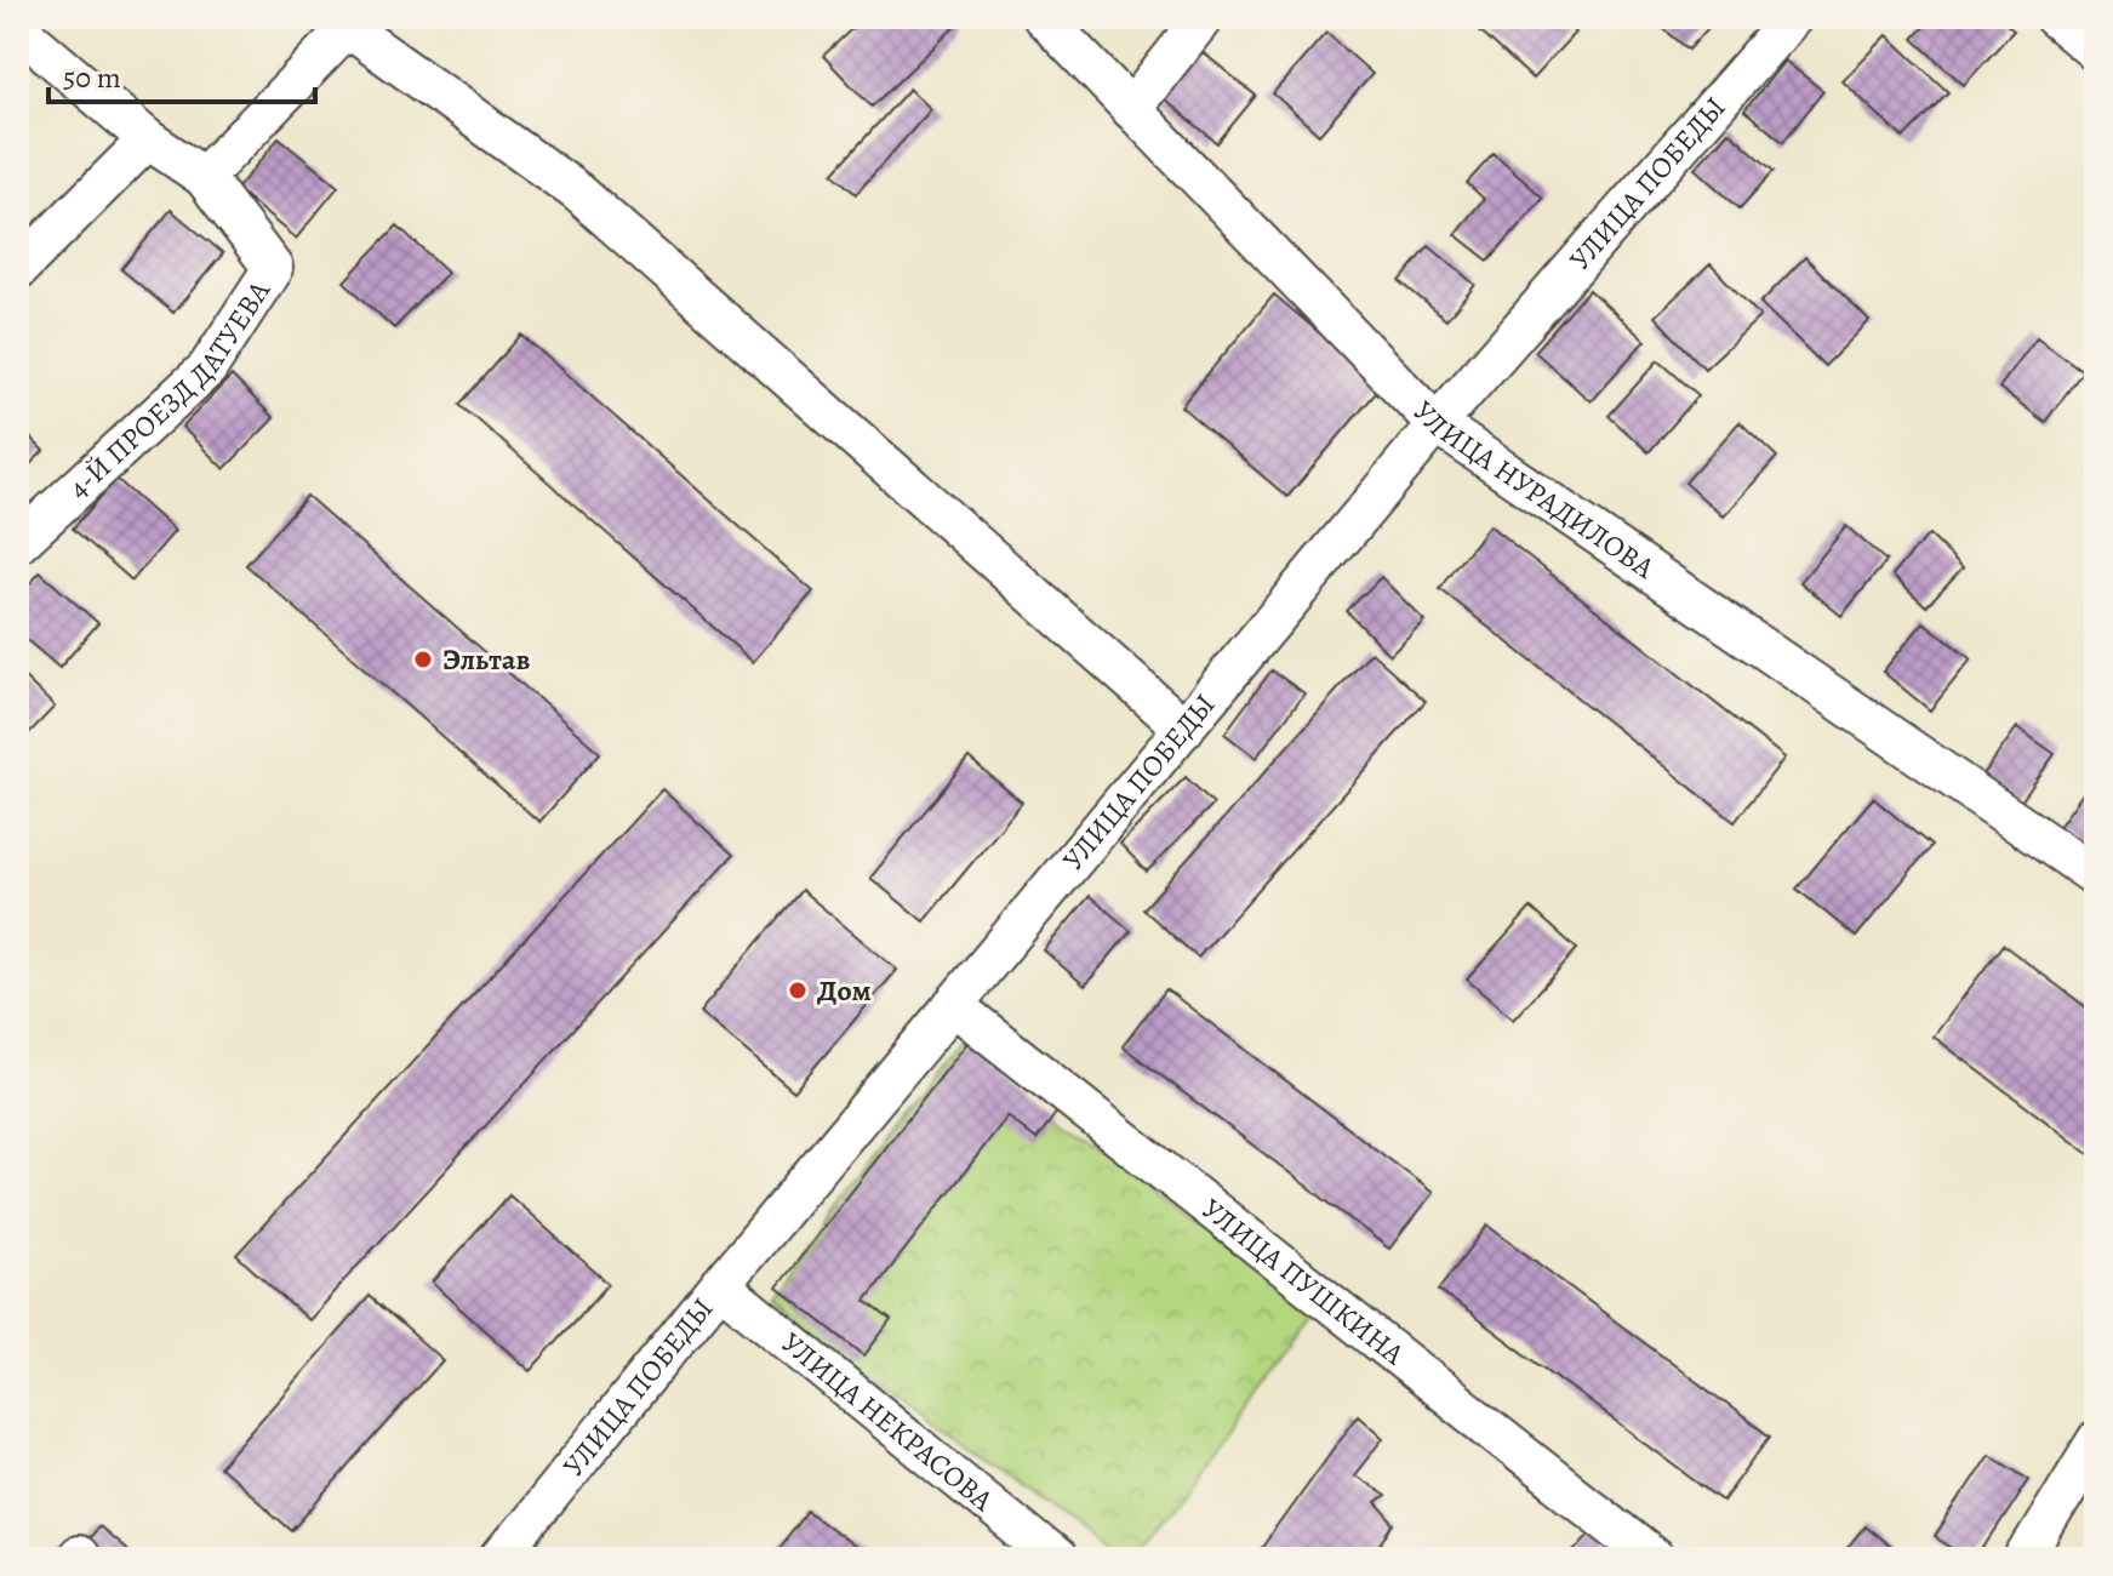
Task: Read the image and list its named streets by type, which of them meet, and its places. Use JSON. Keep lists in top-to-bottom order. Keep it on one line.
{"streets":{"street":["УЛИЦА ПОБЕДЫ","4-Й ПРОЕЗД ДАТУЕВА","УЛИЦА НУРАДИЛОВА","УЛИЦА ПУШКИНА","УЛИЦА НЕКРАСОВА"]},"crossings":[["УЛИЦА ПОБЕДЫ","УЛИЦА НУРАДИЛОВА"],["УЛИЦА ПОБЕДЫ","УЛИЦА ПУШКИНА"],["УЛИЦА ПОБЕДЫ","УЛИЦА НЕКРАСОВА"]],"places":["Эльтав","Дом"],"scale_bar":"50 m"}
